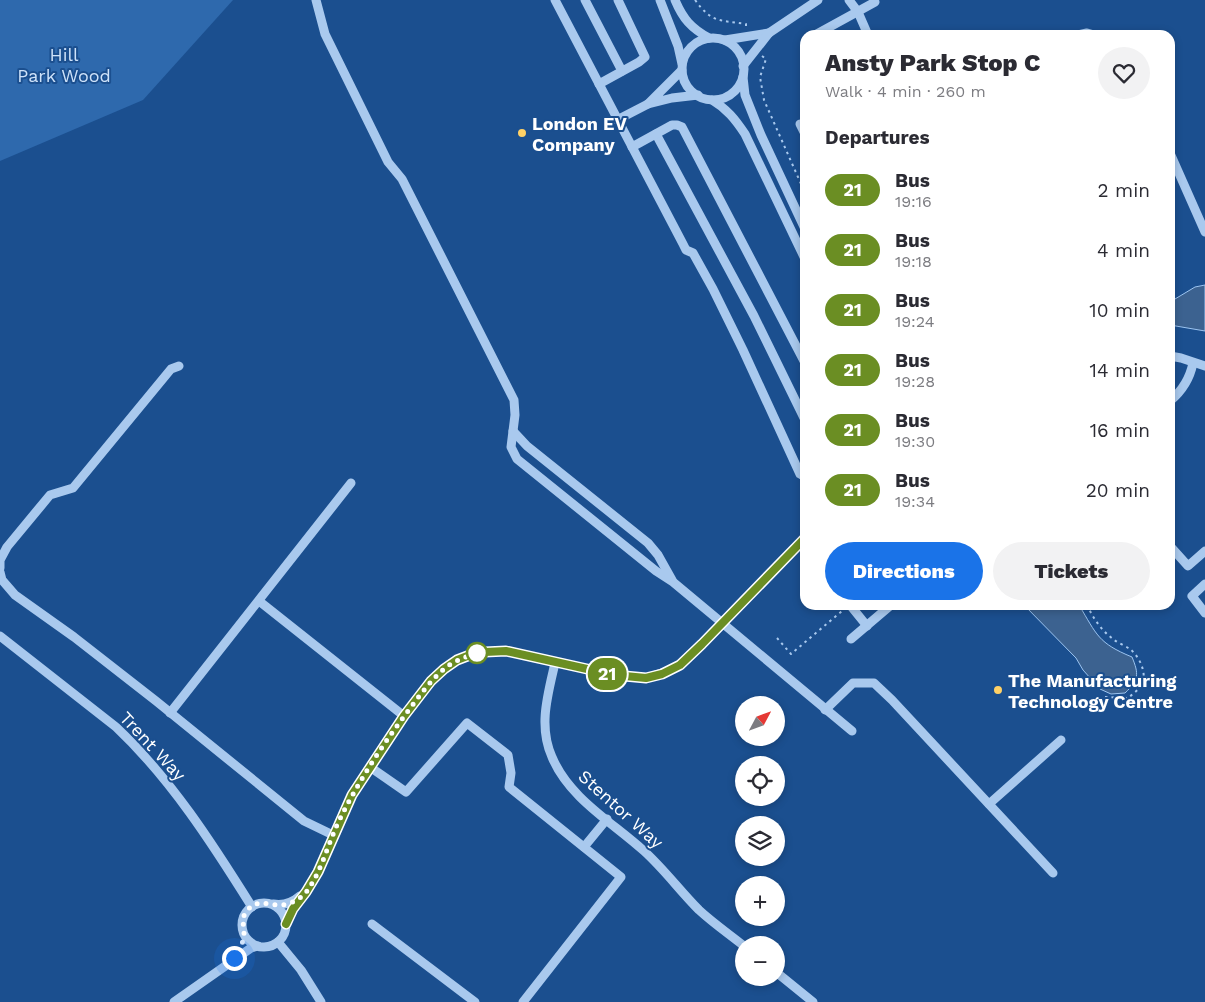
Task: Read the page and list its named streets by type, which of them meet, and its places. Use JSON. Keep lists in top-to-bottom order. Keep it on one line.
{"streets":{"street":["Trent Way","Stentor Way"]},"parks":["Hill Park Wood"],"places":["London EV Company","The Manufacturing Technology Centre"],"lines":["bus line 21"],"north":"top right","page":{"on_map":"21","heading":[["Ansty Park Stop C","Walk · 4 min · 260 m"],"Departures"],"list":[{"mark":"21","name":"Bus","note":"19:16","value":"2 min"},{"mark":"21","name":"Bus","note":"19:18","value":"4 min"},{"mark":"21","name":"Bus","note":"19:24","value":"10 min"},{"mark":"21","name":"Bus","note":"19:28","value":"14 min"},{"mark":"21","name":"Bus","note":"19:30","value":"16 min"},{"mark":"21","name":"Bus","note":"19:34","value":"20 min"}],"buttons":["Directions","Tickets"],"map_buttons":["+","−"]}}
